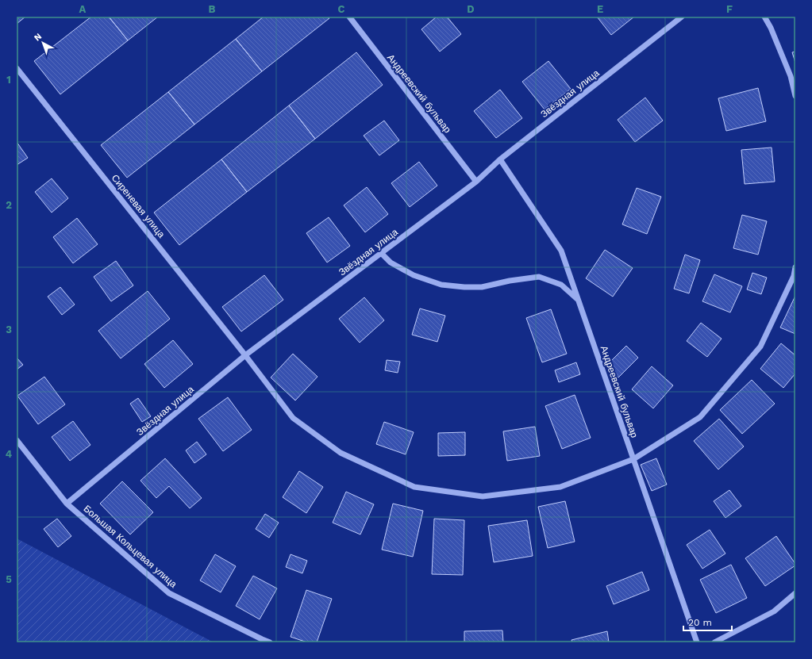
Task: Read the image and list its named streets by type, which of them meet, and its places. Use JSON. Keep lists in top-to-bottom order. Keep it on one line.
{"streets":{"street":["Андреевский бульвар","Звёздная улица","Сиреневая улица","Большая Кольцевая улица"]},"crossings":[["Андреевский бульвар","Звёздная улица"],["Андреевский бульвар","Сиреневая улица"],["Звёздная улица","Сиреневая улица"],["Звёздная улица","Большая Кольцевая улица"]],"scale_bar":"20 m","north":"top left","grid":{"columns":["A","B","C","D","E","F"],"rows":["1","2","3","4","5"]}}
